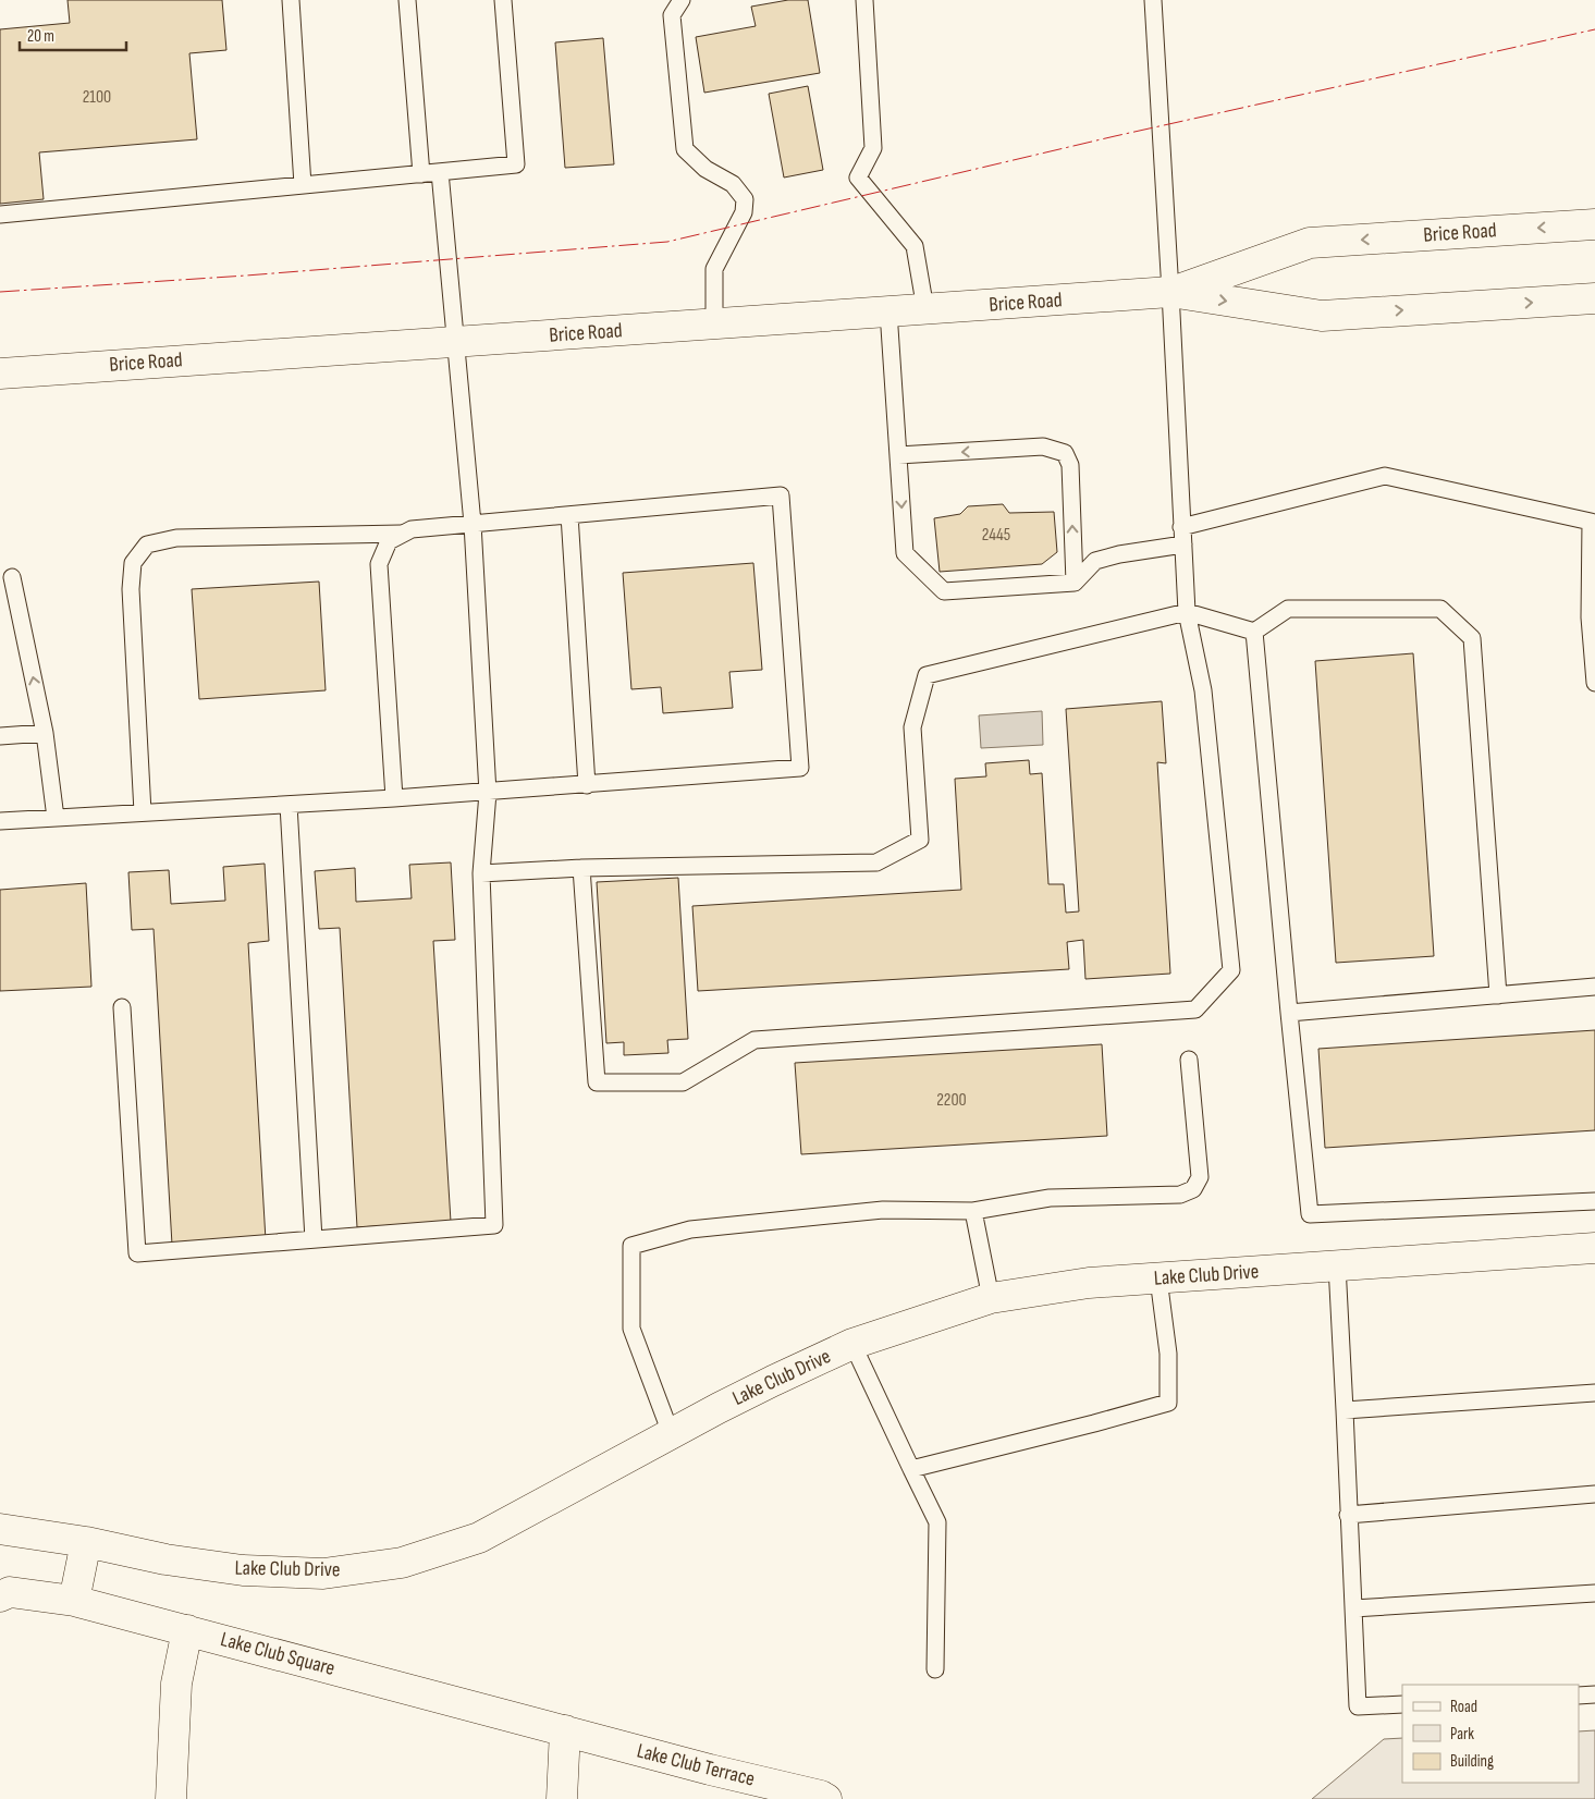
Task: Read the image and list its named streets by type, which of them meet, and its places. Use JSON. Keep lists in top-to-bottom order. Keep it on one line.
{"streets":{"street":["Brice Road","Lake Club Drive","Lake Club Square","Lake Club Terrace"]},"crossings":[["Lake Club Square","Lake Club Terrace"]],"house_numbers":["2100","2445","2200"],"legend":["Road","Park","Building"],"scale_bar":"20 m"}
